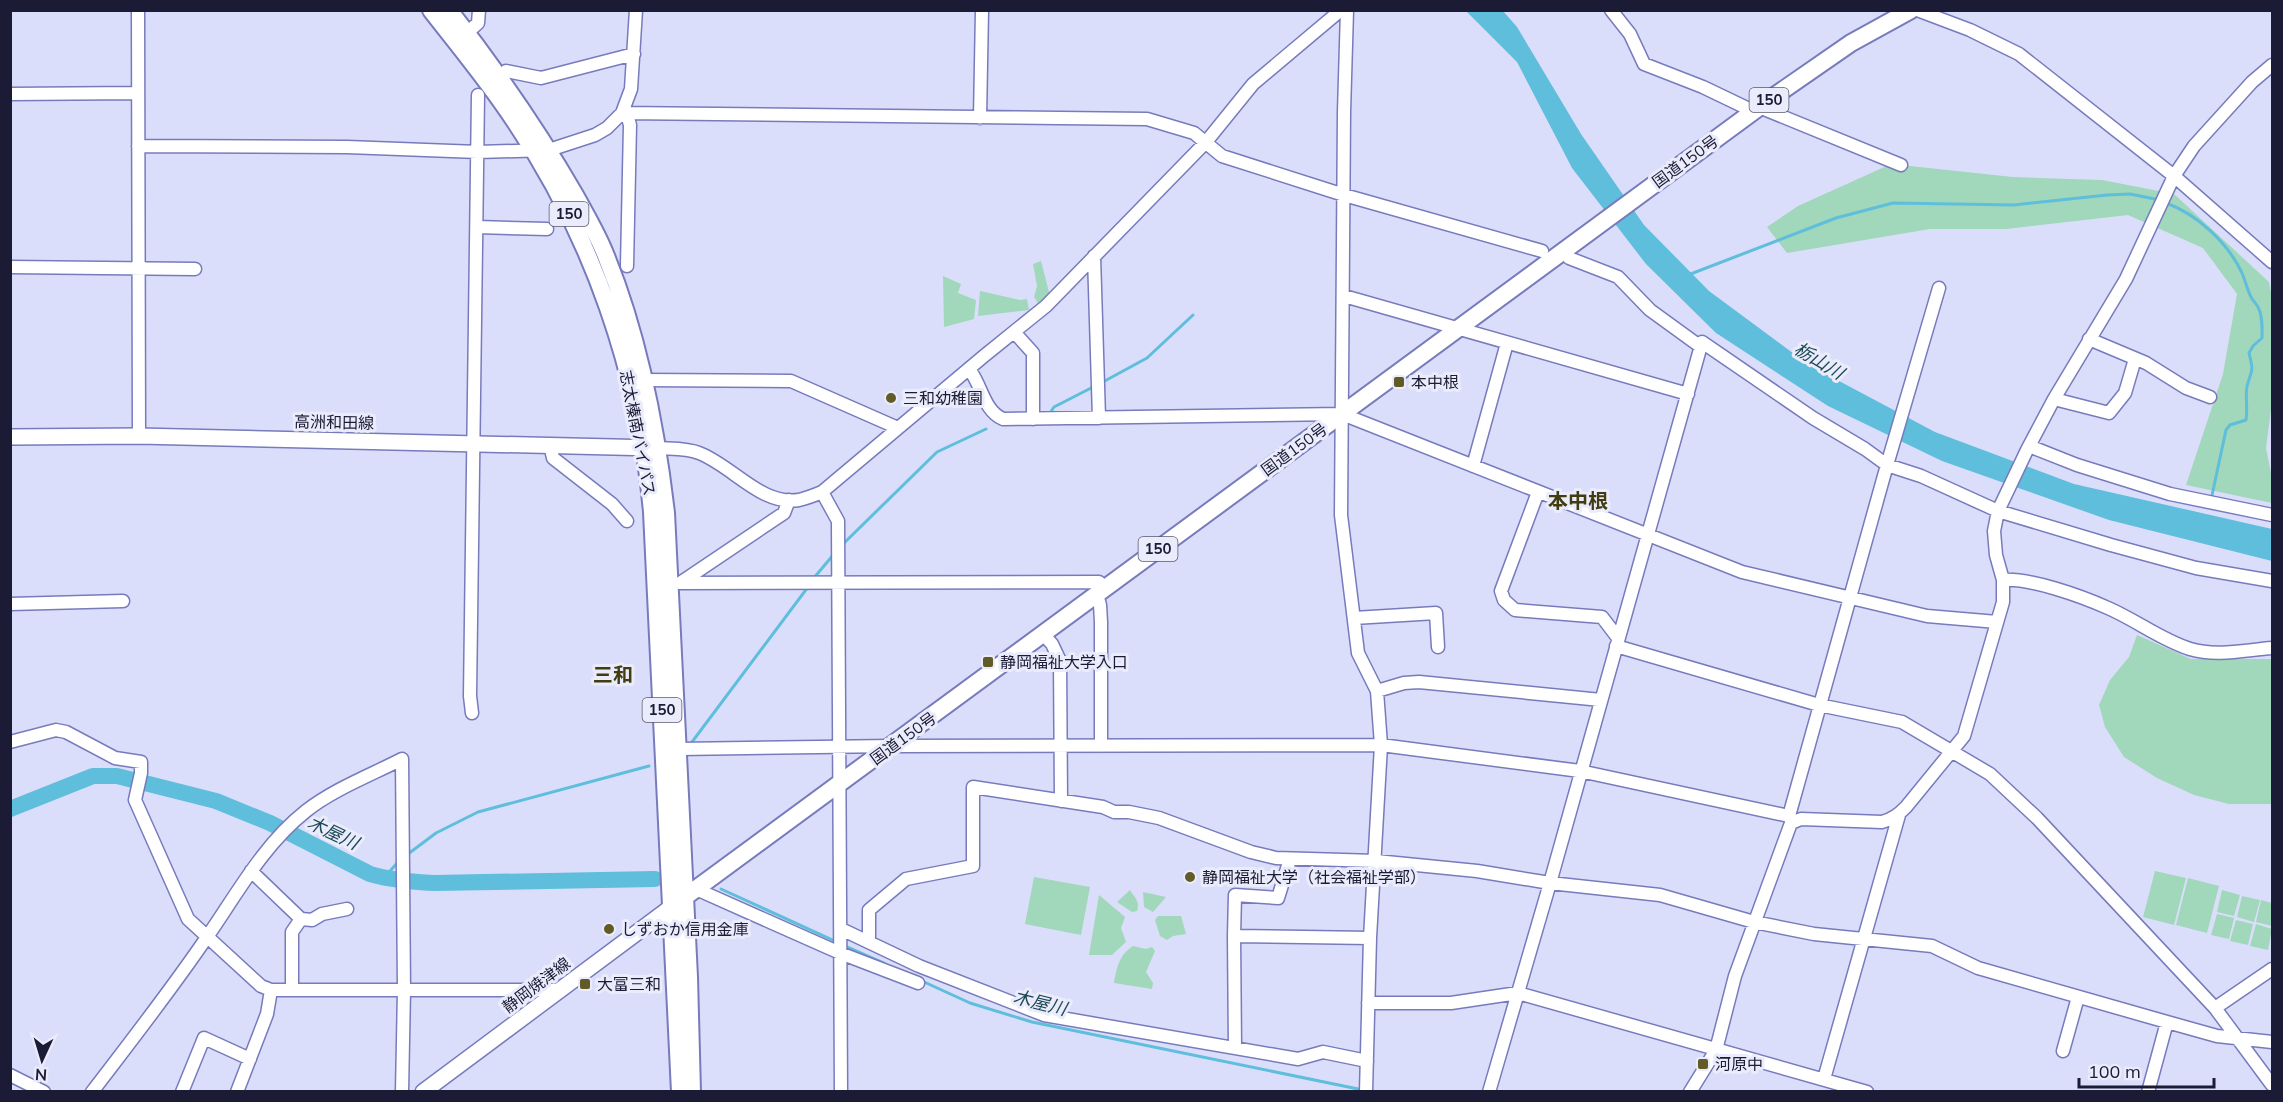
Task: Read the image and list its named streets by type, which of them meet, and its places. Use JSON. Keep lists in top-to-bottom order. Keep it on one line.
{"streets":{"highway":["150","国道150号","志太榛南バイパス"],"main road":["高洲和田線","静岡焼津線"]},"crossings":[["150","国道150号"],["150","志太榛南バイパス"],["150","静岡焼津線"],["国道150号","志太榛南バイパス"],["国道150号","静岡焼津線"],["高洲和田線","志太榛南バイパス"],["志太榛南バイパス","静岡焼津線"]],"districts":["本中根","三和"],"water":["栃山川","木屋川"],"places":{"transit":["本中根","静岡福祉大学入口","大富三和","河原中"],"other":["三和幼稚園","静岡福祉大学（社会福祉学部）","しずおか信用金庫"]},"scale_bar":"100 m","north":"bottom"}
